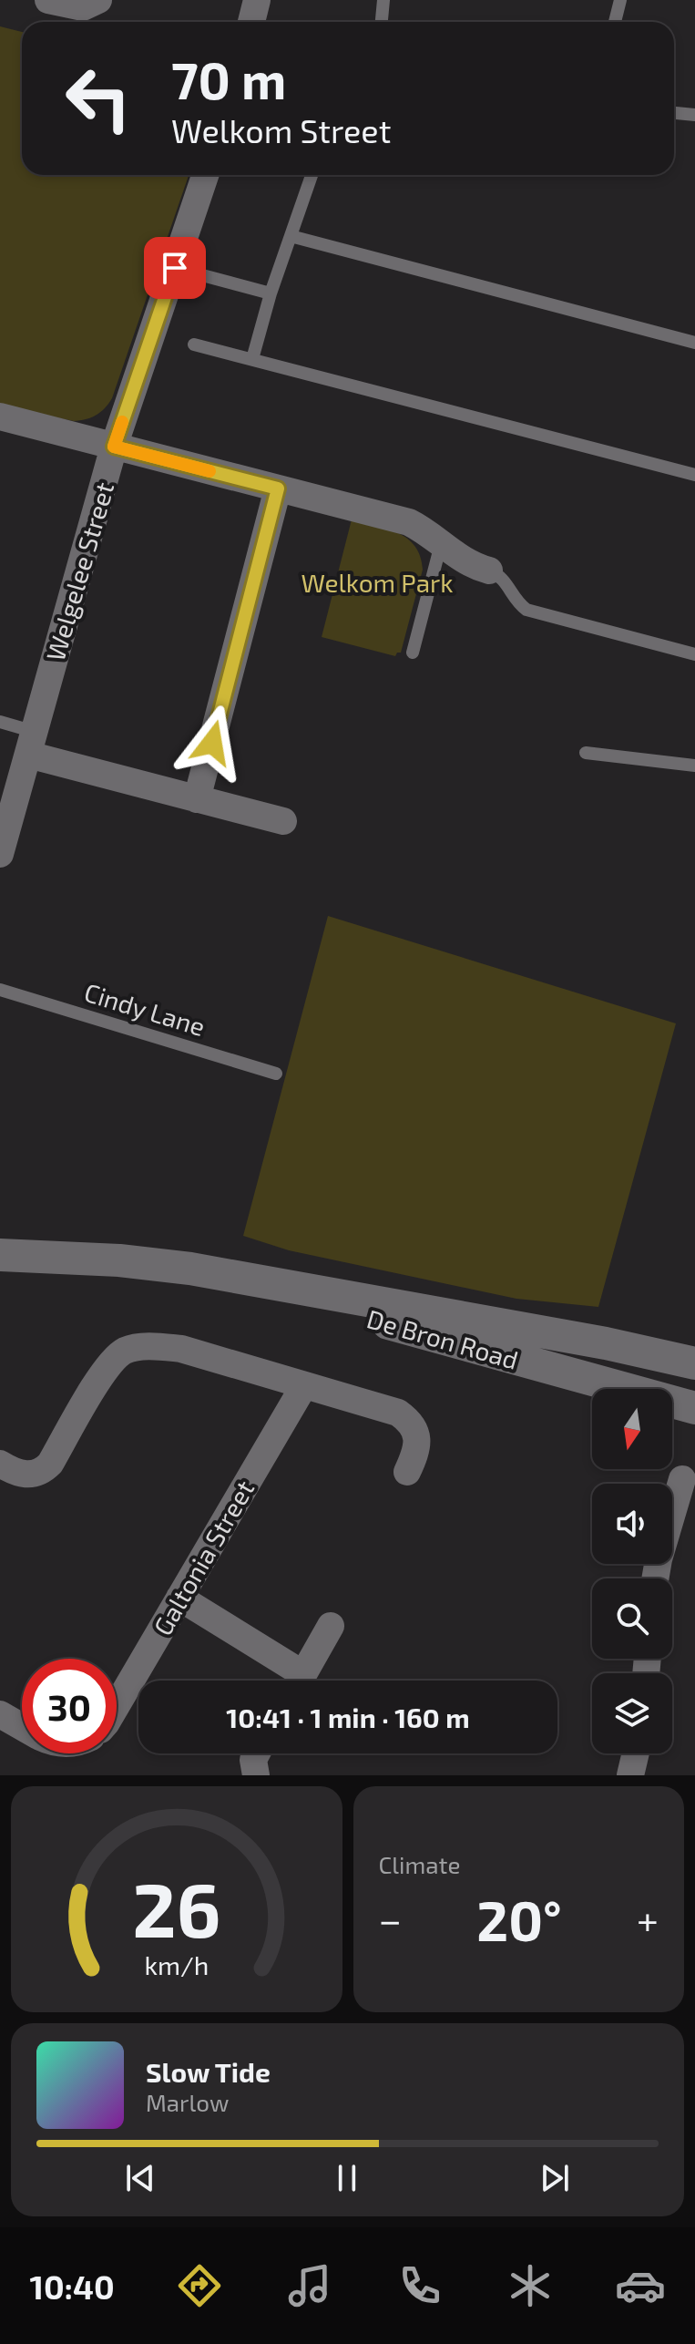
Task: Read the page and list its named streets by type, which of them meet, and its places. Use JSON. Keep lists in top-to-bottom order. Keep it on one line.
{"streets":{"street":["Welgelee Street","De Bron Road","Galtonia Street"],"lane":["Cindy Lane"]},"parks":["Welkom Park"],"north":"bottom","page":{"turn":["70 m","Welkom Street"],"limit":"30","trip":"10:41 · 1 min · 160 m","tile":"Climate","heat":["−","20°","+"],"song":["Slow Tide","Marlow"],"tabs":"10:40","gauge":["26","km/h"]}}
